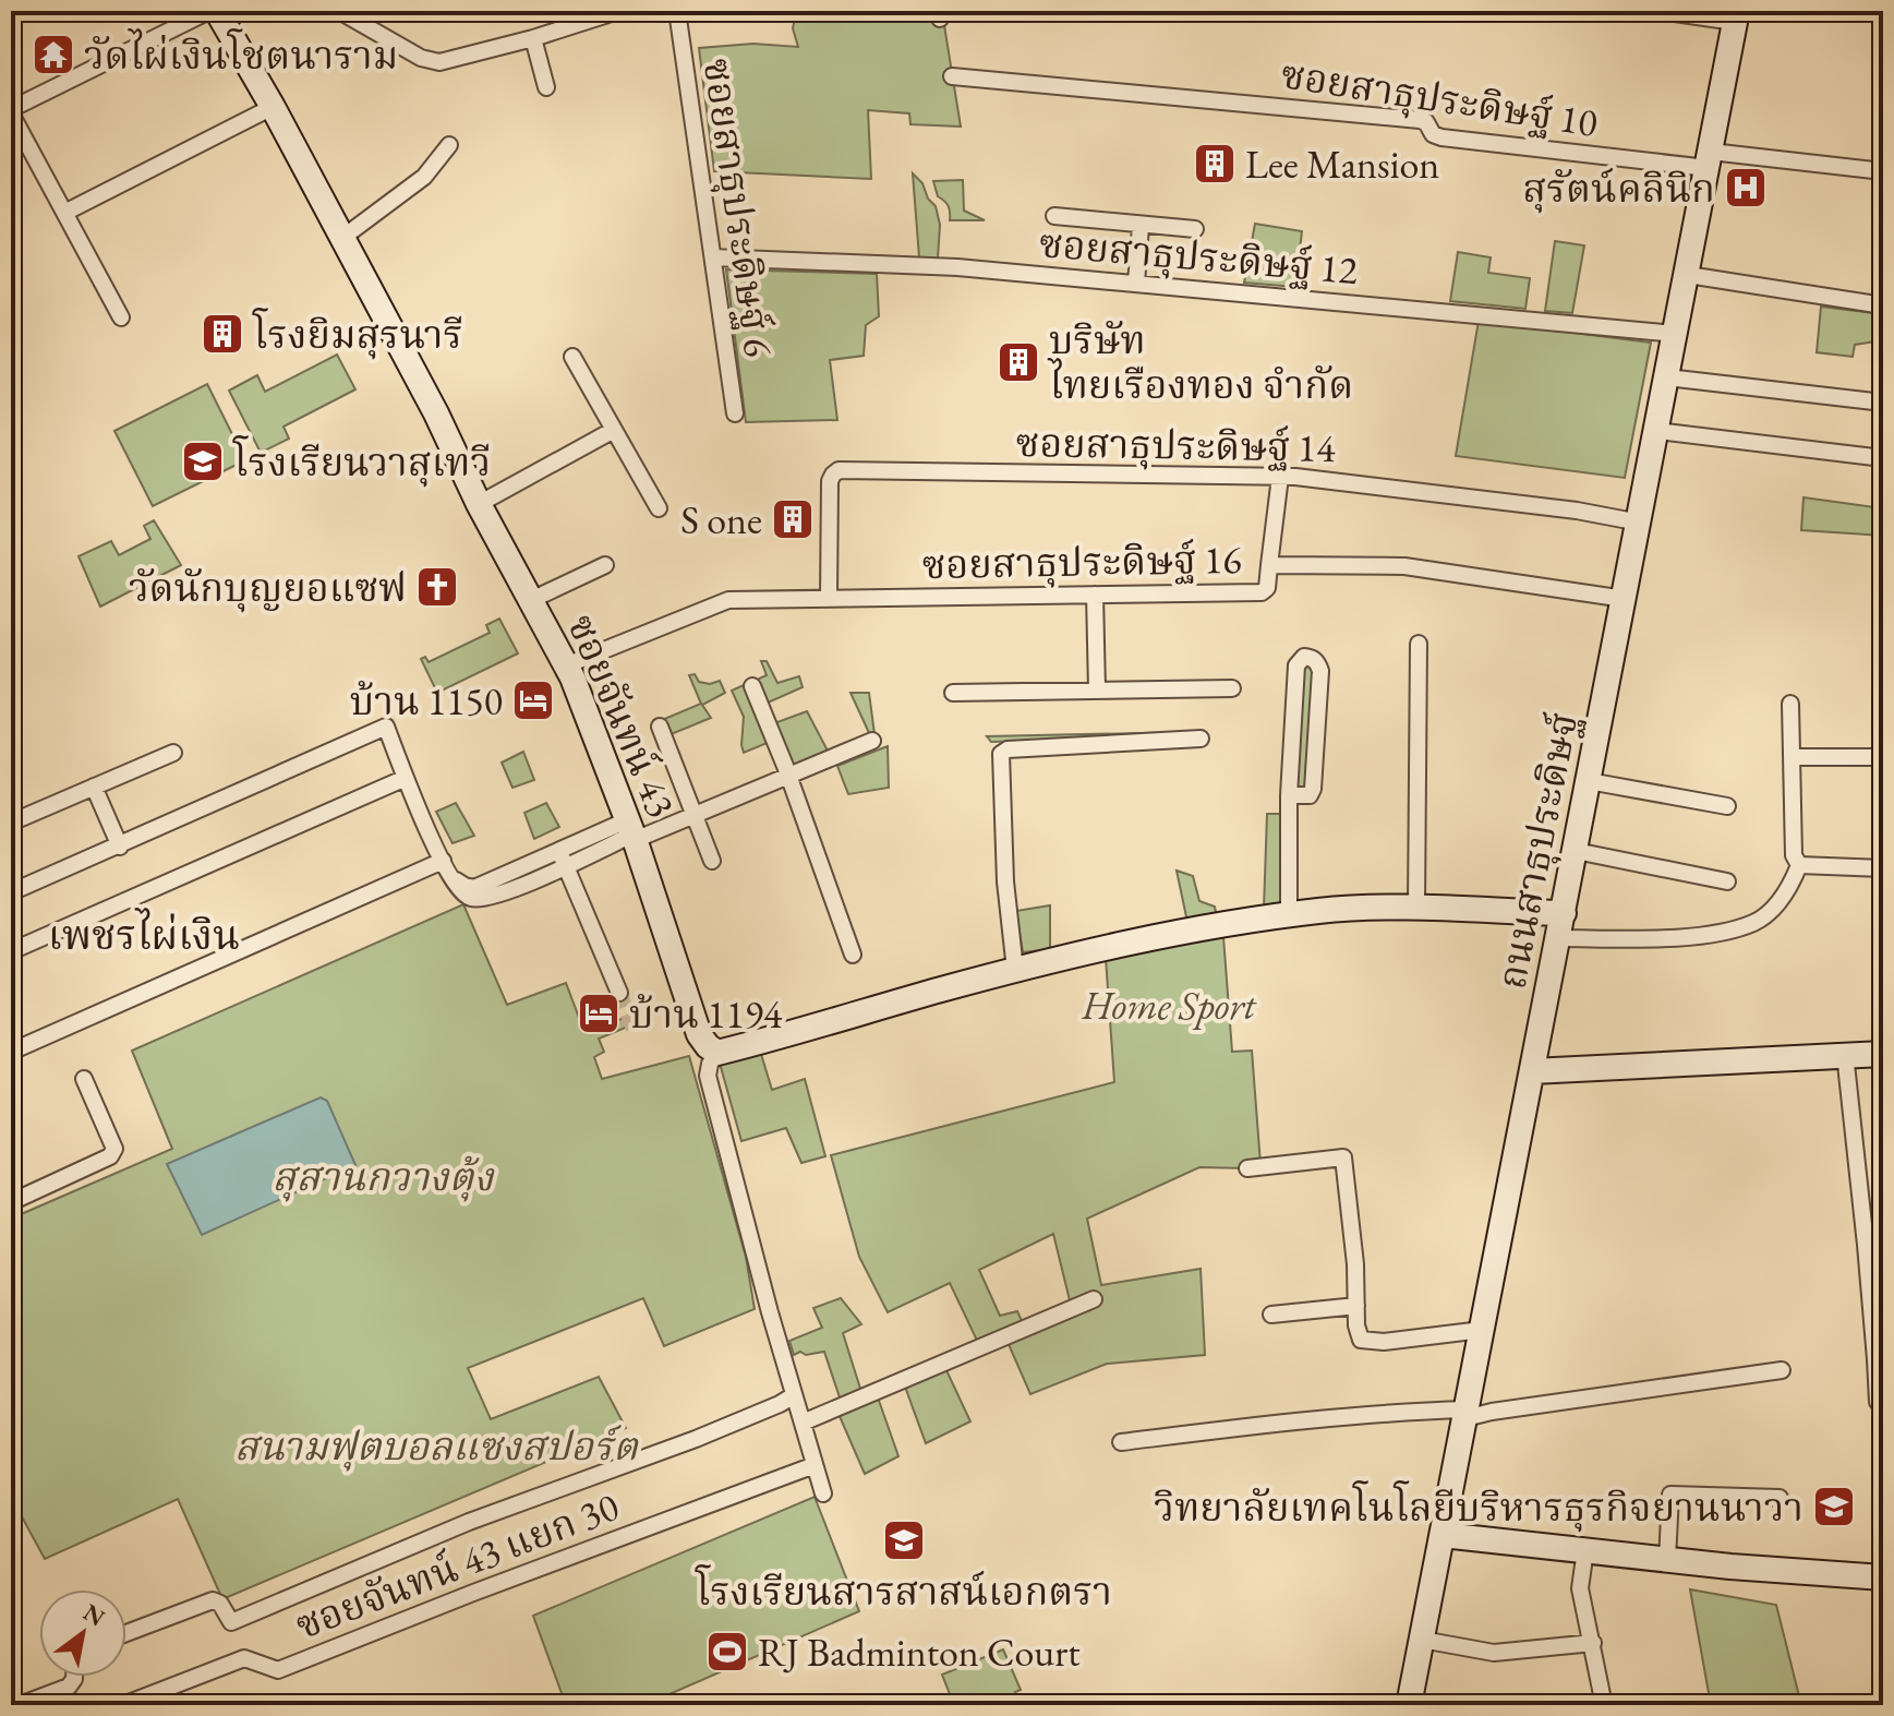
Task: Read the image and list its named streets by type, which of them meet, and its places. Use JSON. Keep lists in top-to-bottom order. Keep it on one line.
{"streets":{"street":["ซอยสาธุประดิษฐ์ 10","ซอยสาธุประดิษฐ์ 6","ซอยสาธุประดิษฐ์ 12","ซอยสาธุประดิษฐ์ 14","ซอยสาธุประดิษฐ์ 16","ซอยจันทน์ 43","ถนนสาธุประดิษฐ์","ซอยจันทน์ 43 แยก 30"]},"crossings":[["ซอยสาธุประดิษฐ์ 10","ถนนสาธุประดิษฐ์"],["ซอยสาธุประดิษฐ์ 6","ซอยสาธุประดิษฐ์ 12"],["ซอยสาธุประดิษฐ์ 12","ถนนสาธุประดิษฐ์"],["ซอยสาธุประดิษฐ์ 14","ซอยสาธุประดิษฐ์ 16"],["ซอยสาธุประดิษฐ์ 14","ถนนสาธุประดิษฐ์"],["ซอยสาธุประดิษฐ์ 16","ซอยจันทน์ 43"],["ซอยสาธุประดิษฐ์ 16","ถนนสาธุประดิษฐ์"]],"districts":["เพชรไผ่เงิน"],"parks":["Home Sport","สุสานกวางตุ้ง","สนามฟุตบอลแซงสปอร์ต"],"places":{"temple":["วัดไผ่เงินโชตนาราม"],"building":["Lee Mansion","โรงยิมสุรนารี","บริษัท ไทยเรืองทอง จำกัด","S one"],"hospital":["สุรัตน์คลินิก"],"school or university":["โรงเรียนวาสุเทวี","วิทยาลัยเทคโนโลยีบริหารธุรกิจยานนาวา","โรงเรียนสารสาสน์เอกตรา"],"church":["วัดนักบุญยอแซฟ"],"hotel":["บ้าน 1150","บ้าน 1194"],"sports":["RJ Badminton Court"]},"north":"top right"}
